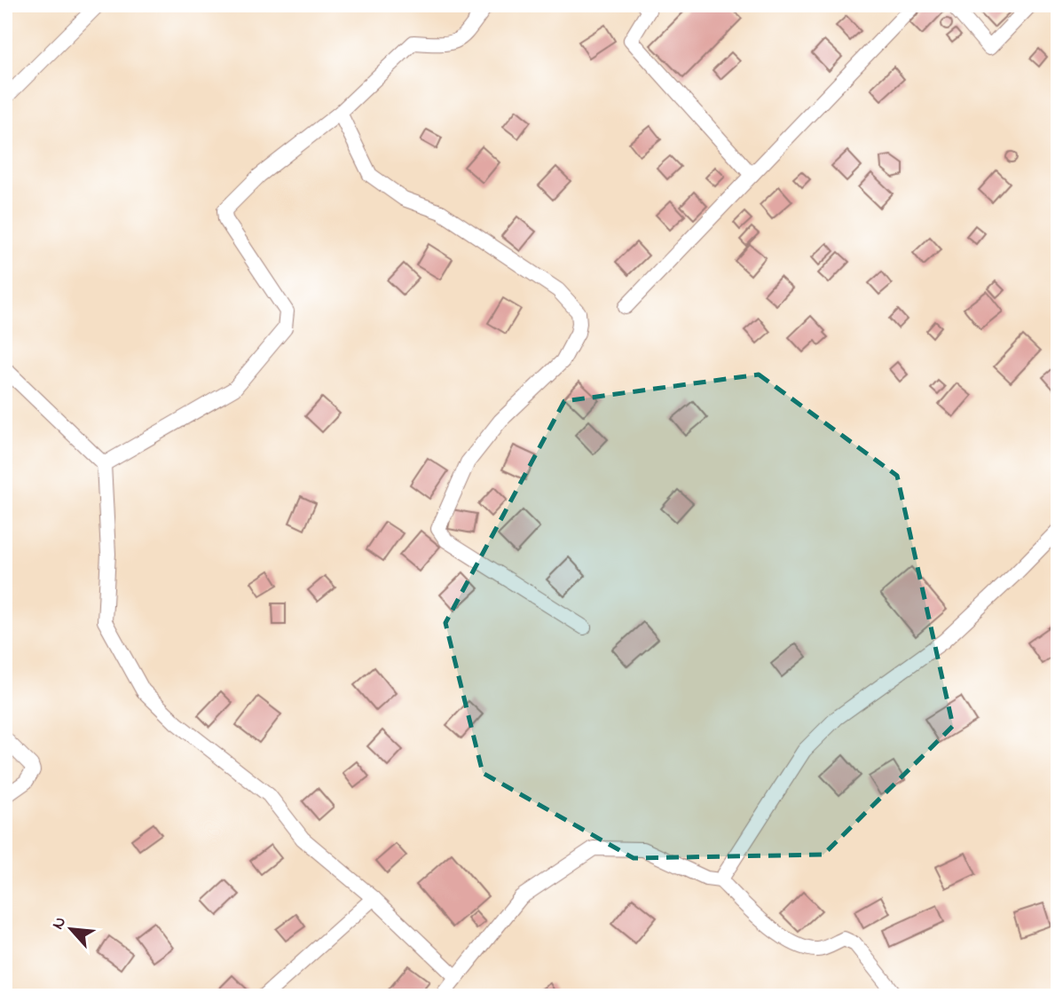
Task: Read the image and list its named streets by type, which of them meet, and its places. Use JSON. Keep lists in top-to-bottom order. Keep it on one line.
{"north":"top left"}
